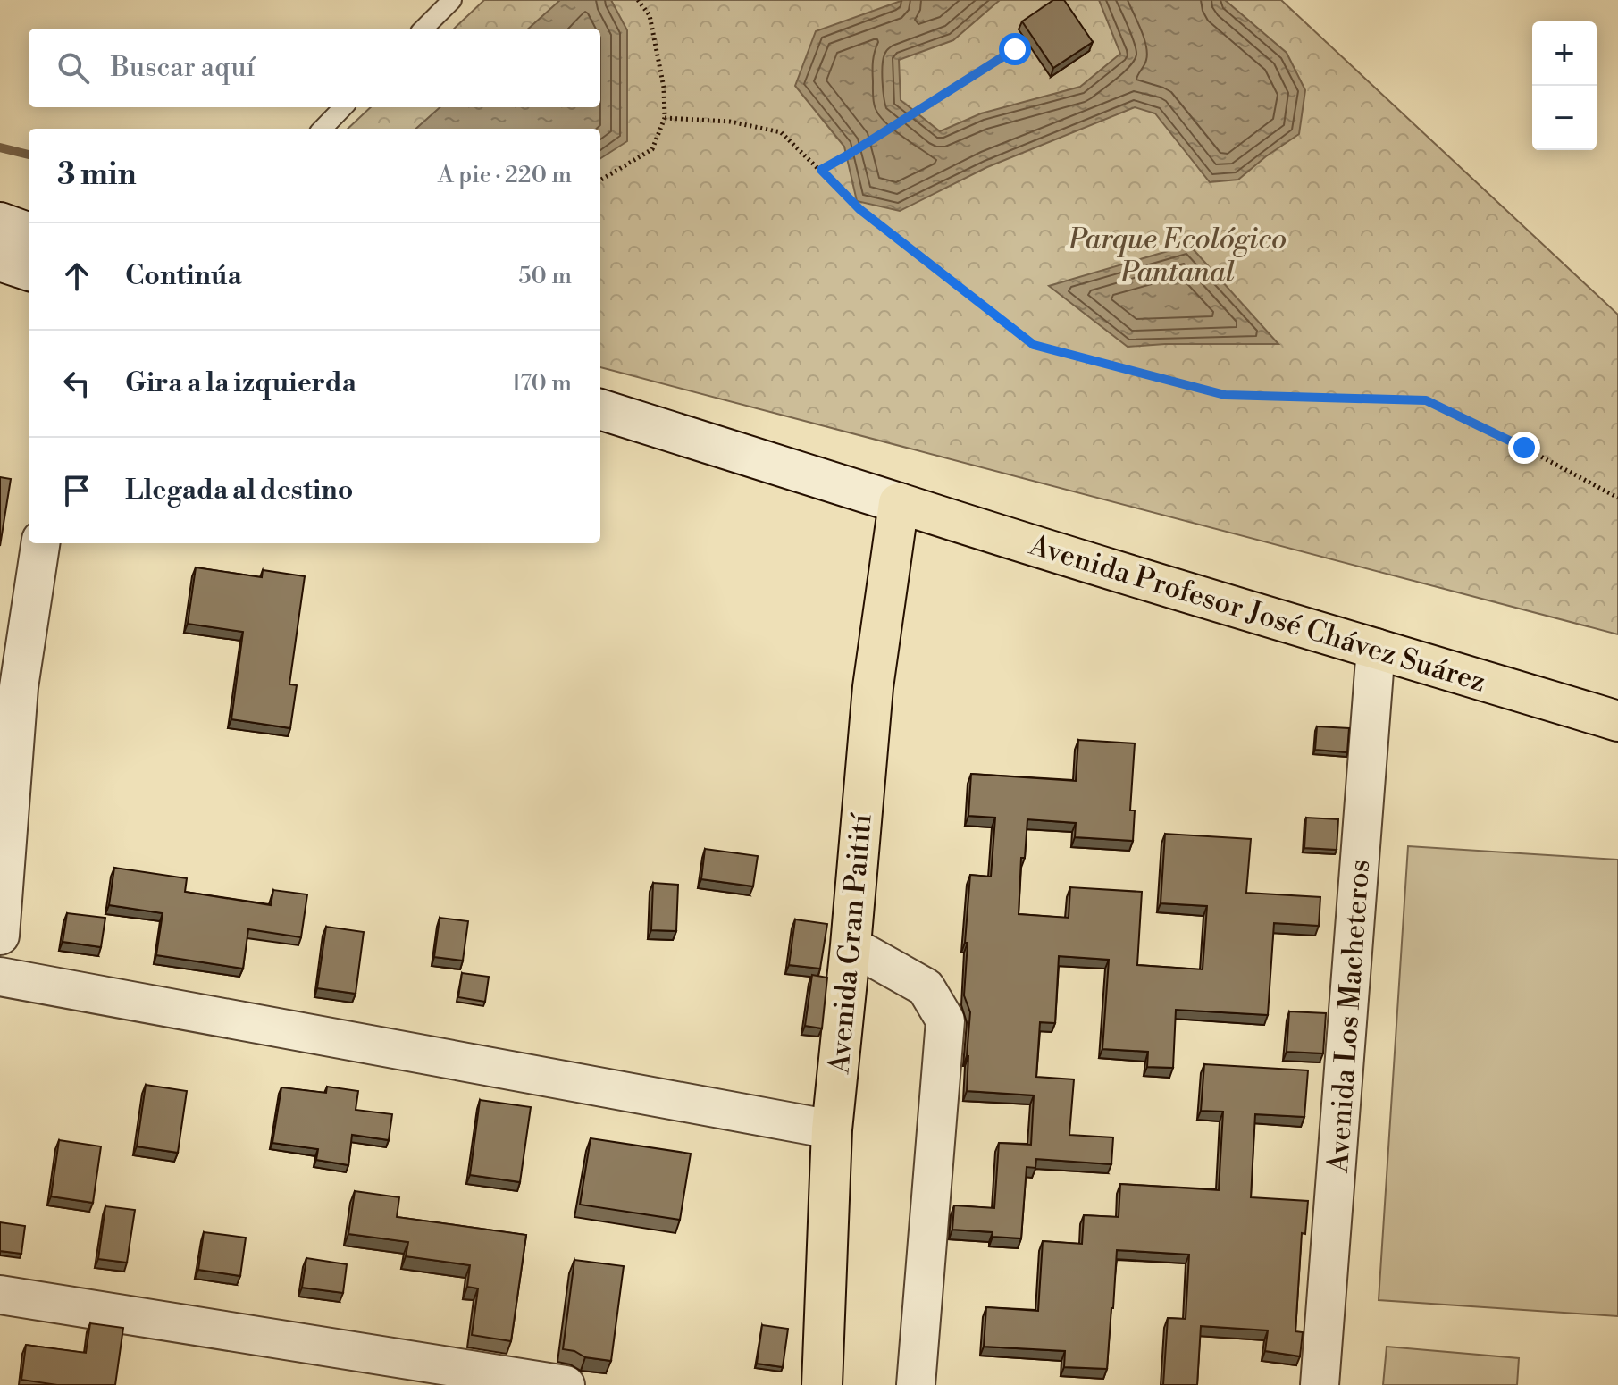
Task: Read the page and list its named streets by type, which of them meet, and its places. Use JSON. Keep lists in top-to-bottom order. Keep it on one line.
{"streets":{"main road":["Avenida Profesor José Chávez Suárez","Avenida Gran Paitití"],"street":["Avenida Los Macheteros"]},"crossings":[["Avenida Profesor José Chávez Suárez","Avenida Gran Paitití"],["Avenida Profesor José Chávez Suárez","Avenida Los Macheteros"]],"parks":["Parque Ecológico Pantanal"],"page":{"map_buttons":["+","−"],"search":"Buscar aquí","heading":["3 min","A pie · 220 m"],"list":[["Continúa","50 m"],["Gira a la izquierda","170 m"],"Llegada al destino"]}}
